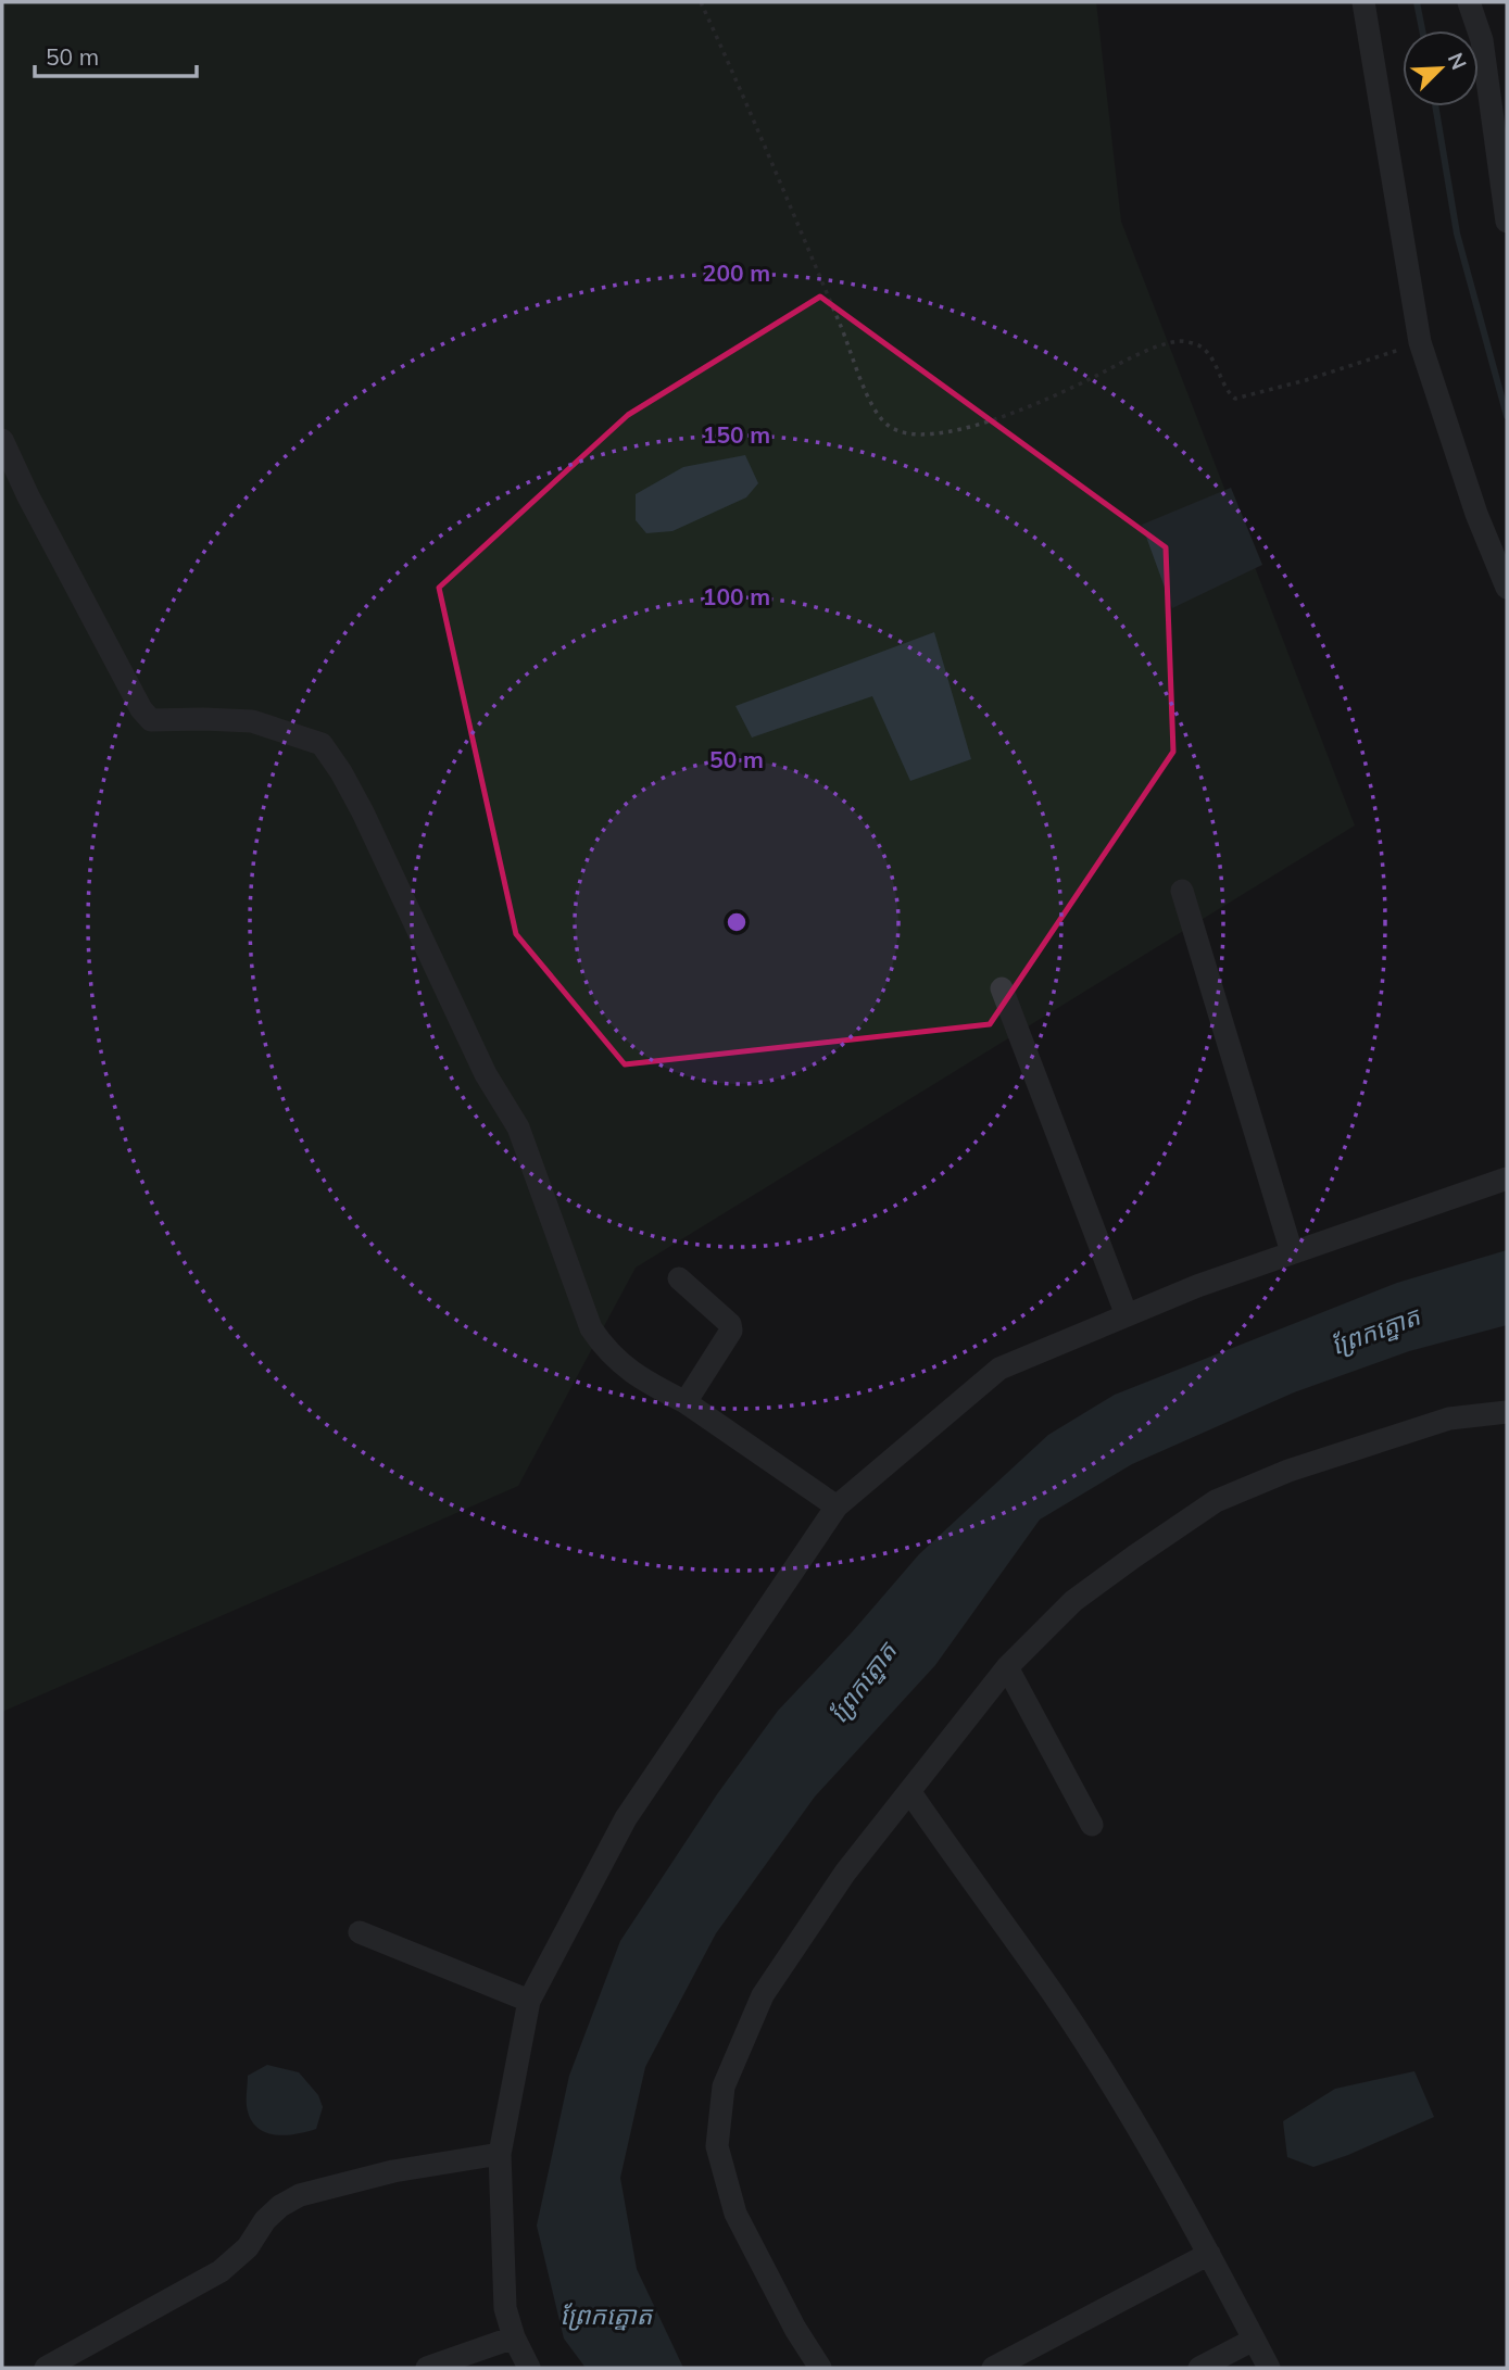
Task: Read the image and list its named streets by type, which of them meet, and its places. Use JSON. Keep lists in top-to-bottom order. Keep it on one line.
{"water":["ព្រែកត្នោត"],"scale_bar":"50 m","north":"top right","rings":["200 m","150 m","100 m","50 m"]}
